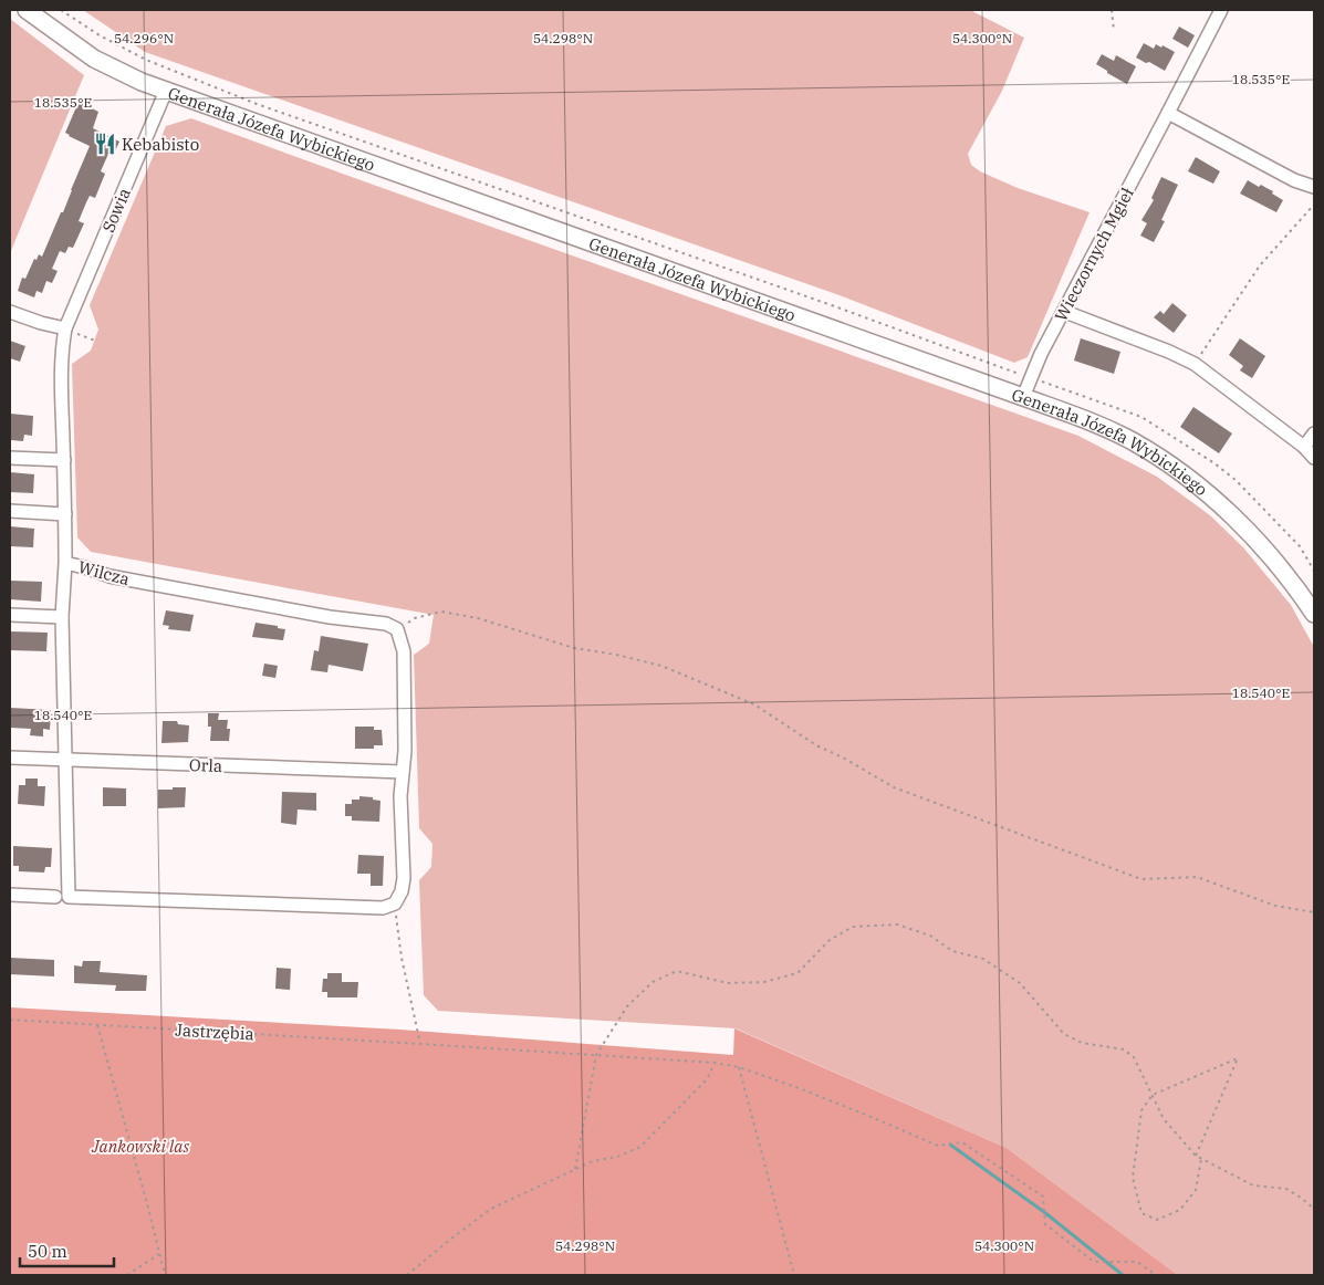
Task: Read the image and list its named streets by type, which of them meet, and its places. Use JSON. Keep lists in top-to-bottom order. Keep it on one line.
{"streets":{"main road":["Generała Józefa Wybickiego"],"street":["Sowia","Wieczornych Mgieł","Wilcza","Orla"],"path":["Jastrzębia"]},"crossings":[["Generała Józefa Wybickiego","Sowia"],["Generała Józefa Wybickiego","Wieczornych Mgieł"],["Sowia","Wilcza"]],"parks":["Jankowski las"],"places":{"restaurant":["Kebabisto"]},"scale_bar":"50 m","coordinates":["54.296°N","54.298°N","54.300°N","18.535°E","18.540°E"]}
